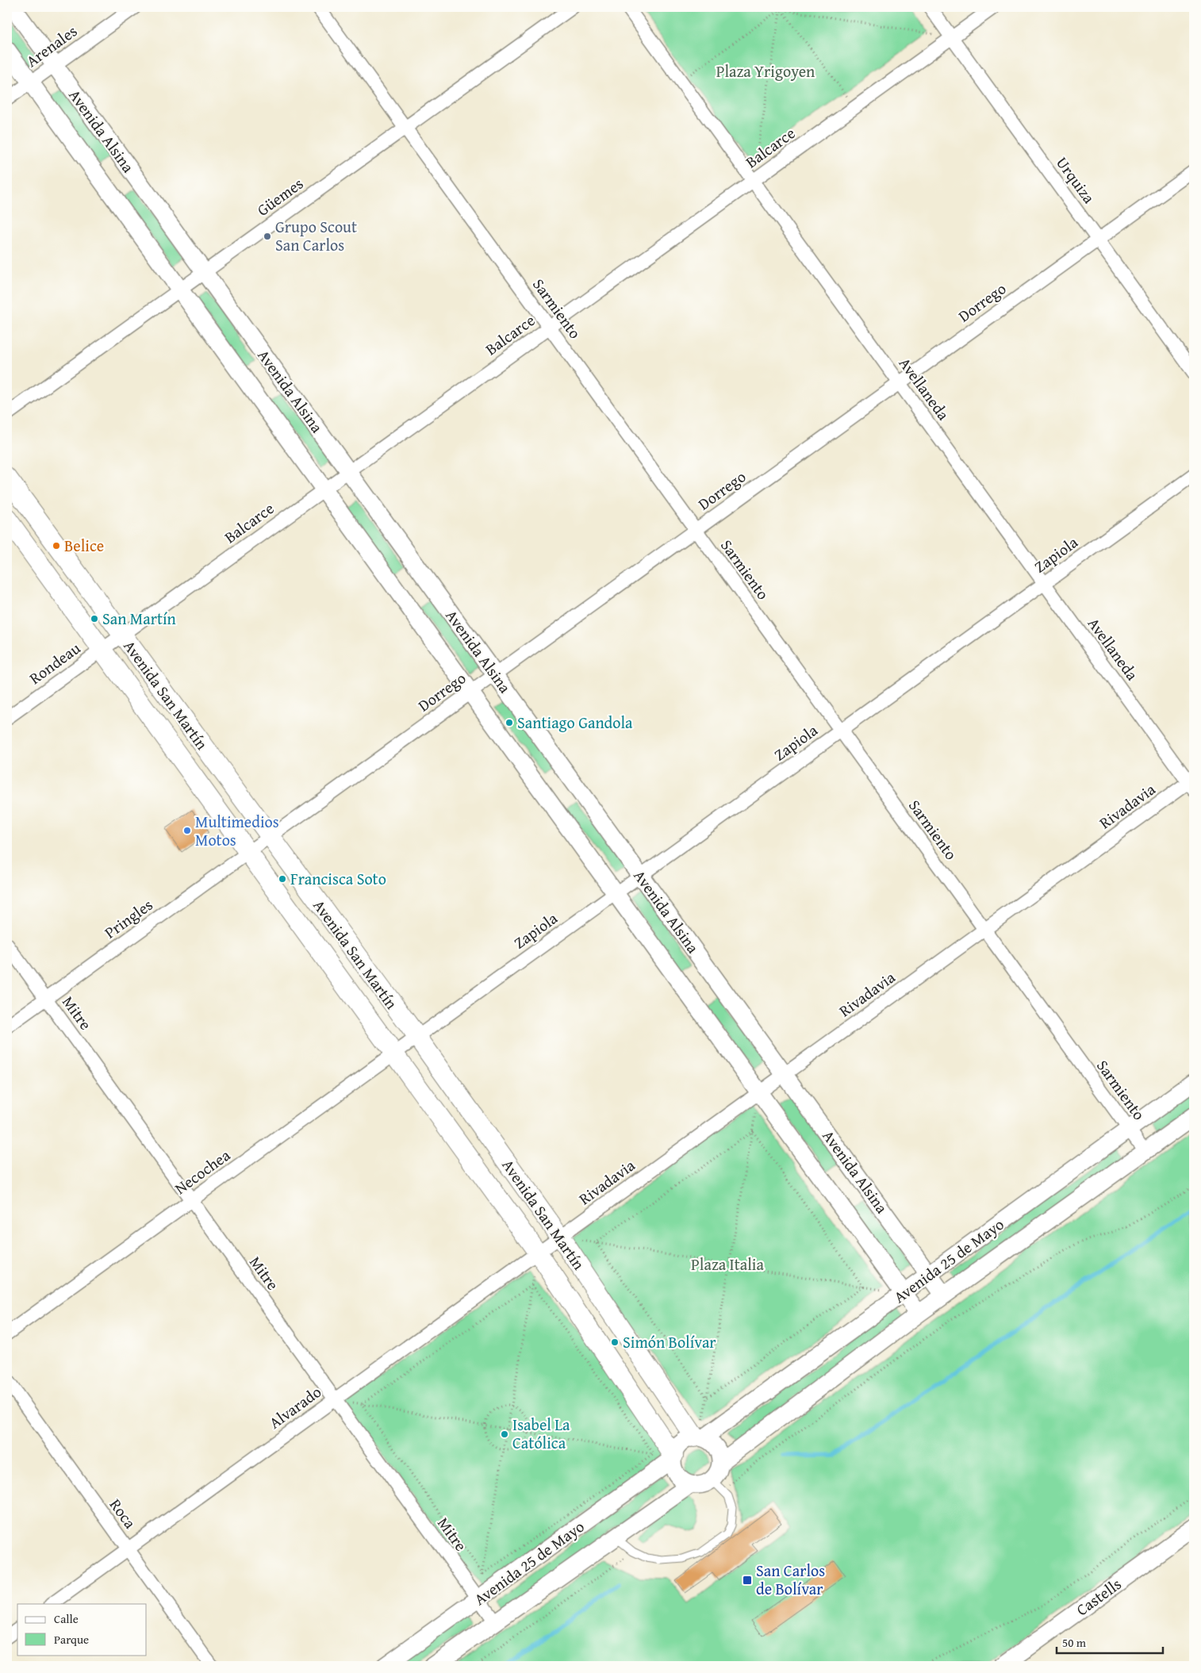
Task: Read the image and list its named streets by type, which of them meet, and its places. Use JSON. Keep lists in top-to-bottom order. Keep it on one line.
{"streets":{"main road":["Avenida San Martín"],"street":["Arenales","Avenida Alsina","Balcarce","Urquiza","Güemes","Dorrego","Sarmiento","Avellaneda","Zapiola","Rondeau","Rivadavia","Pringles","Mitre","Necochea","Avenida 25 de Mayo","Alvarado","Roca","Castells"]},"crossings":[["Arenales","Avenida Alsina"],["Avenida Alsina","Balcarce"],["Avenida Alsina","Güemes"],["Avenida Alsina","Dorrego"],["Avenida Alsina","Zapiola"],["Avenida Alsina","Rivadavia"],["Avenida Alsina","Avenida 25 de Mayo"],["Balcarce","Urquiza"],["Balcarce","Sarmiento"],["Balcarce","Avellaneda"],["Balcarce","Rondeau"],["Balcarce","Avenida San Martín"],["Urquiza","Dorrego"],["Güemes","Sarmiento"],["Dorrego","Sarmiento"],["Dorrego","Avellaneda"],["Dorrego","Avenida San Martín"],["Dorrego","Pringles"],["Sarmiento","Zapiola"],["Sarmiento","Rivadavia"],["Sarmiento","Avenida 25 de Mayo"],["Avellaneda","Zapiola"],["Avellaneda","Rivadavia"],["Zapiola","Avenida San Martín"],["Zapiola","Necochea"],["Rondeau","Avenida San Martín"],["Avenida San Martín","Rivadavia"],["Avenida San Martín","Pringles"],["Avenida San Martín","Necochea"],["Avenida San Martín","Avenida 25 de Mayo"],["Avenida San Martín","Alvarado"],["Rivadavia","Alvarado"],["Pringles","Mitre"],["Mitre","Necochea"],["Mitre","Avenida 25 de Mayo"],["Mitre","Alvarado"],["Alvarado","Roca"]],"parks":["Plaza Yrigoyen","Plaza Italia"],"places":{"other":["Grupo Scout San Carlos","Belice","San Martín","Santiago Gandola","Multimedios Motos","Francisca Soto","Simón Bolívar","Isabel La Católica"],"transit":["San Carlos de Bolívar"]},"legend":["Calle","Parque"],"scale_bar":"50 m"}
